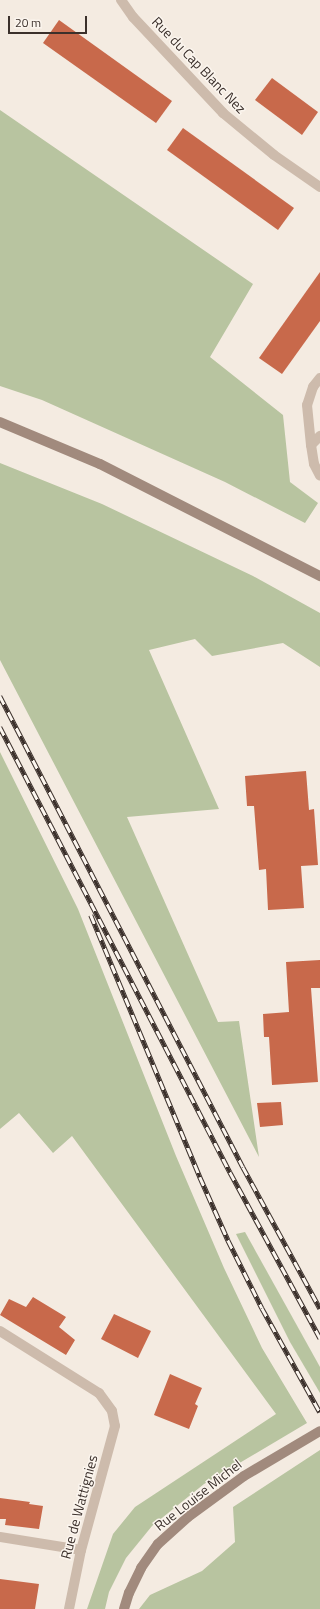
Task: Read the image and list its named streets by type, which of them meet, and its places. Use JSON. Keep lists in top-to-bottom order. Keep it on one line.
{"streets":{"main road":["Rue Louise Michel"],"street":["Rue du Cap Blanc Nez","Rue de Wattignies"]},"scale_bar":"20 m"}
